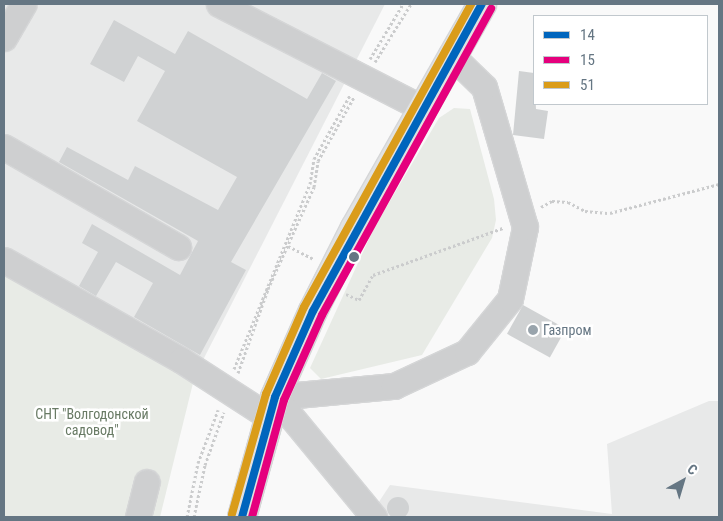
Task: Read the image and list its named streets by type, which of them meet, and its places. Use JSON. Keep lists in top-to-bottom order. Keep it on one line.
{"parks":["СНТ \"Волгодонской садовод\""],"places":["Газпром"],"lines":["transit line 14","transit line 51","transit line 15"],"legend":["14","15","51"],"north":"top right"}
